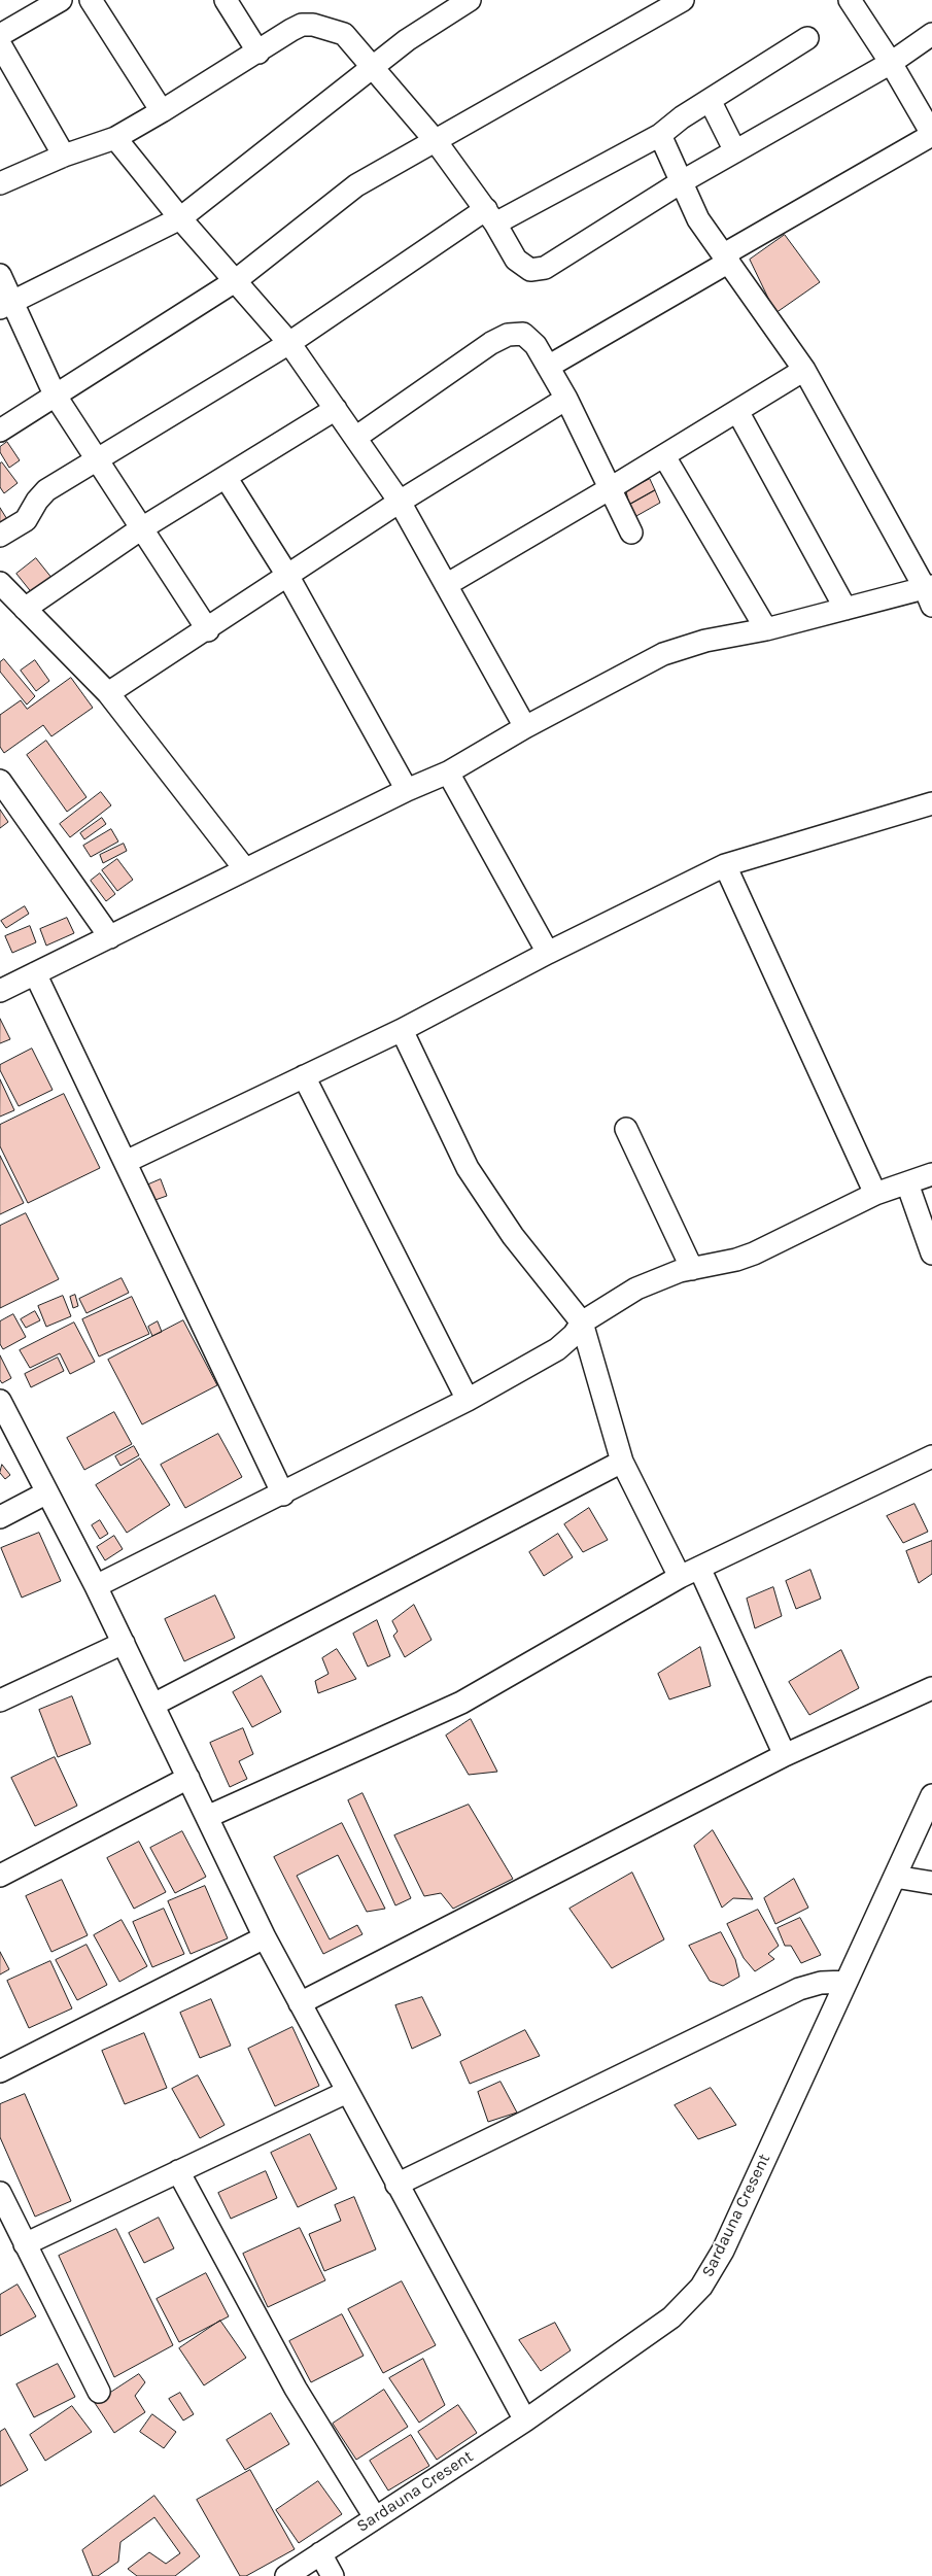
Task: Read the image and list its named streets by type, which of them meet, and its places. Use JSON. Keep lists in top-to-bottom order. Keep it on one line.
{"streets":{"street":["Sardauna Cresent"]}}
